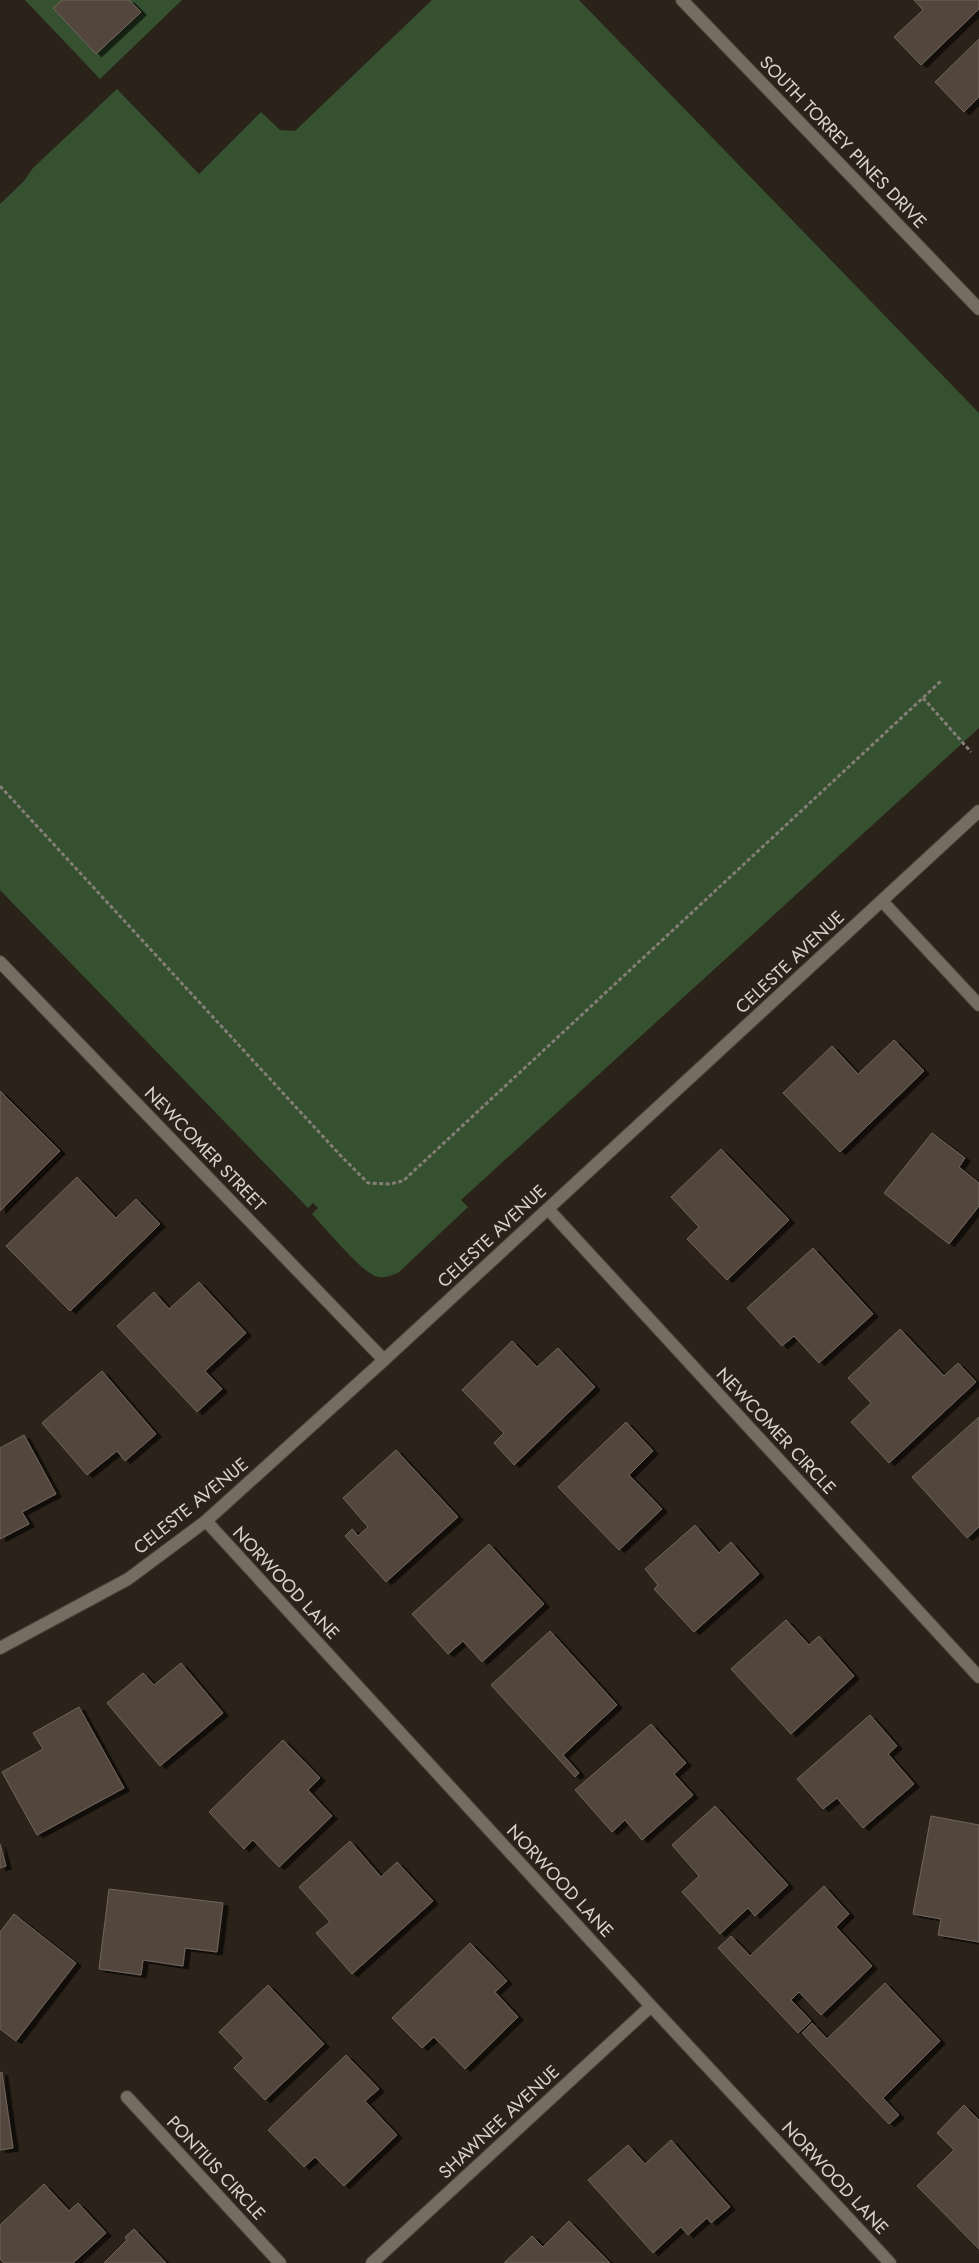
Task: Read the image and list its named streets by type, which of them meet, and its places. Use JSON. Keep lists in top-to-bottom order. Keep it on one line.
{"streets":{"street":["SOUTH TORREY PINES DRIVE","CELESTE AVENUE","NEWCOMER STREET","NEWCOMER CIRCLE","NORWOOD LANE","SHAWNEE AVENUE","PONTIUS CIRCLE"]},"crossings":[["CELESTE AVENUE","NEWCOMER STREET"],["CELESTE AVENUE","NEWCOMER CIRCLE"],["CELESTE AVENUE","NORWOOD LANE"],["NORWOOD LANE","SHAWNEE AVENUE"]]}
